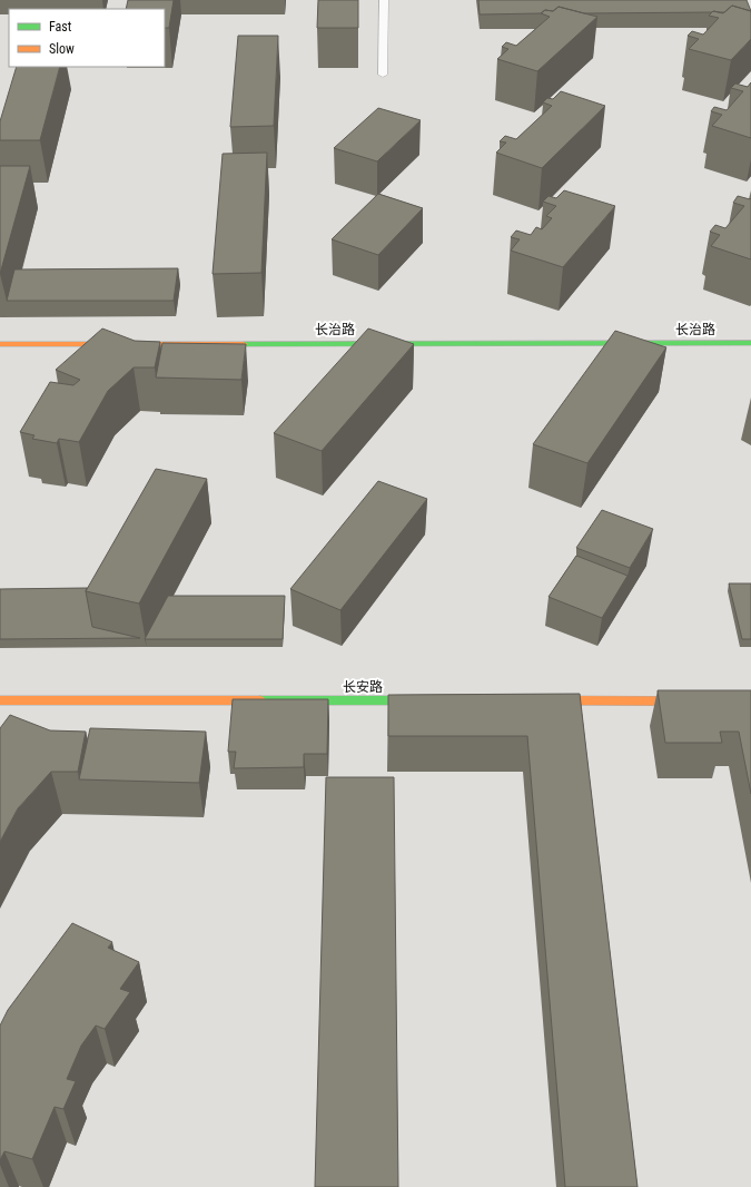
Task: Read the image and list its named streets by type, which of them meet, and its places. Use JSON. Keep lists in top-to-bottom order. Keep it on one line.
{"streets":{"street":["长治路","长安路"]},"legend":["Fast","Slow"]}
